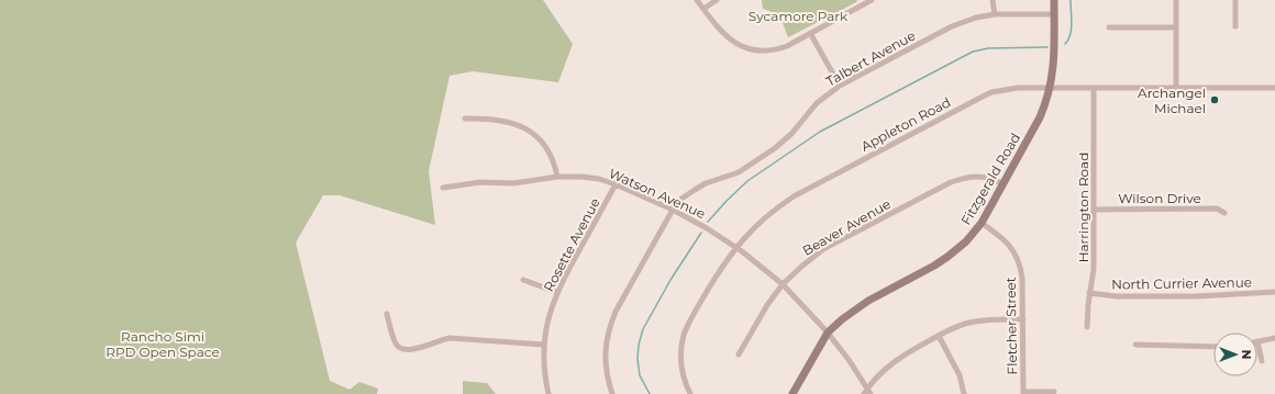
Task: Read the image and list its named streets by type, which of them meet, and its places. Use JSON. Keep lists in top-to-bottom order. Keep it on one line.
{"streets":{"main road":["Fitzgerald Road"],"street":["Talbert Avenue","Appleton Road","Watson Avenue","Wilson Drive","Harrington Road","Beaver Avenue","Rosette Avenue","North Currier Avenue","Fletcher Street"]},"crossings":[["Talbert Avenue","Fitzgerald Road"],["Talbert Avenue","Watson Avenue"],["Appleton Road","Fitzgerald Road"],["Appleton Road","Watson Avenue"],["Appleton Road","Harrington Road"],["Fitzgerald Road","Watson Avenue"],["Fitzgerald Road","Beaver Avenue"],["Fitzgerald Road","Fletcher Street"],["Watson Avenue","Beaver Avenue"],["Watson Avenue","Rosette Avenue"],["Wilson Drive","Harrington Road"],["Harrington Road","North Currier Avenue"]],"parks":["Sycamore Park","Rancho Simi RPD Open Space"],"places":["Archangel Michael"],"north":"right"}
